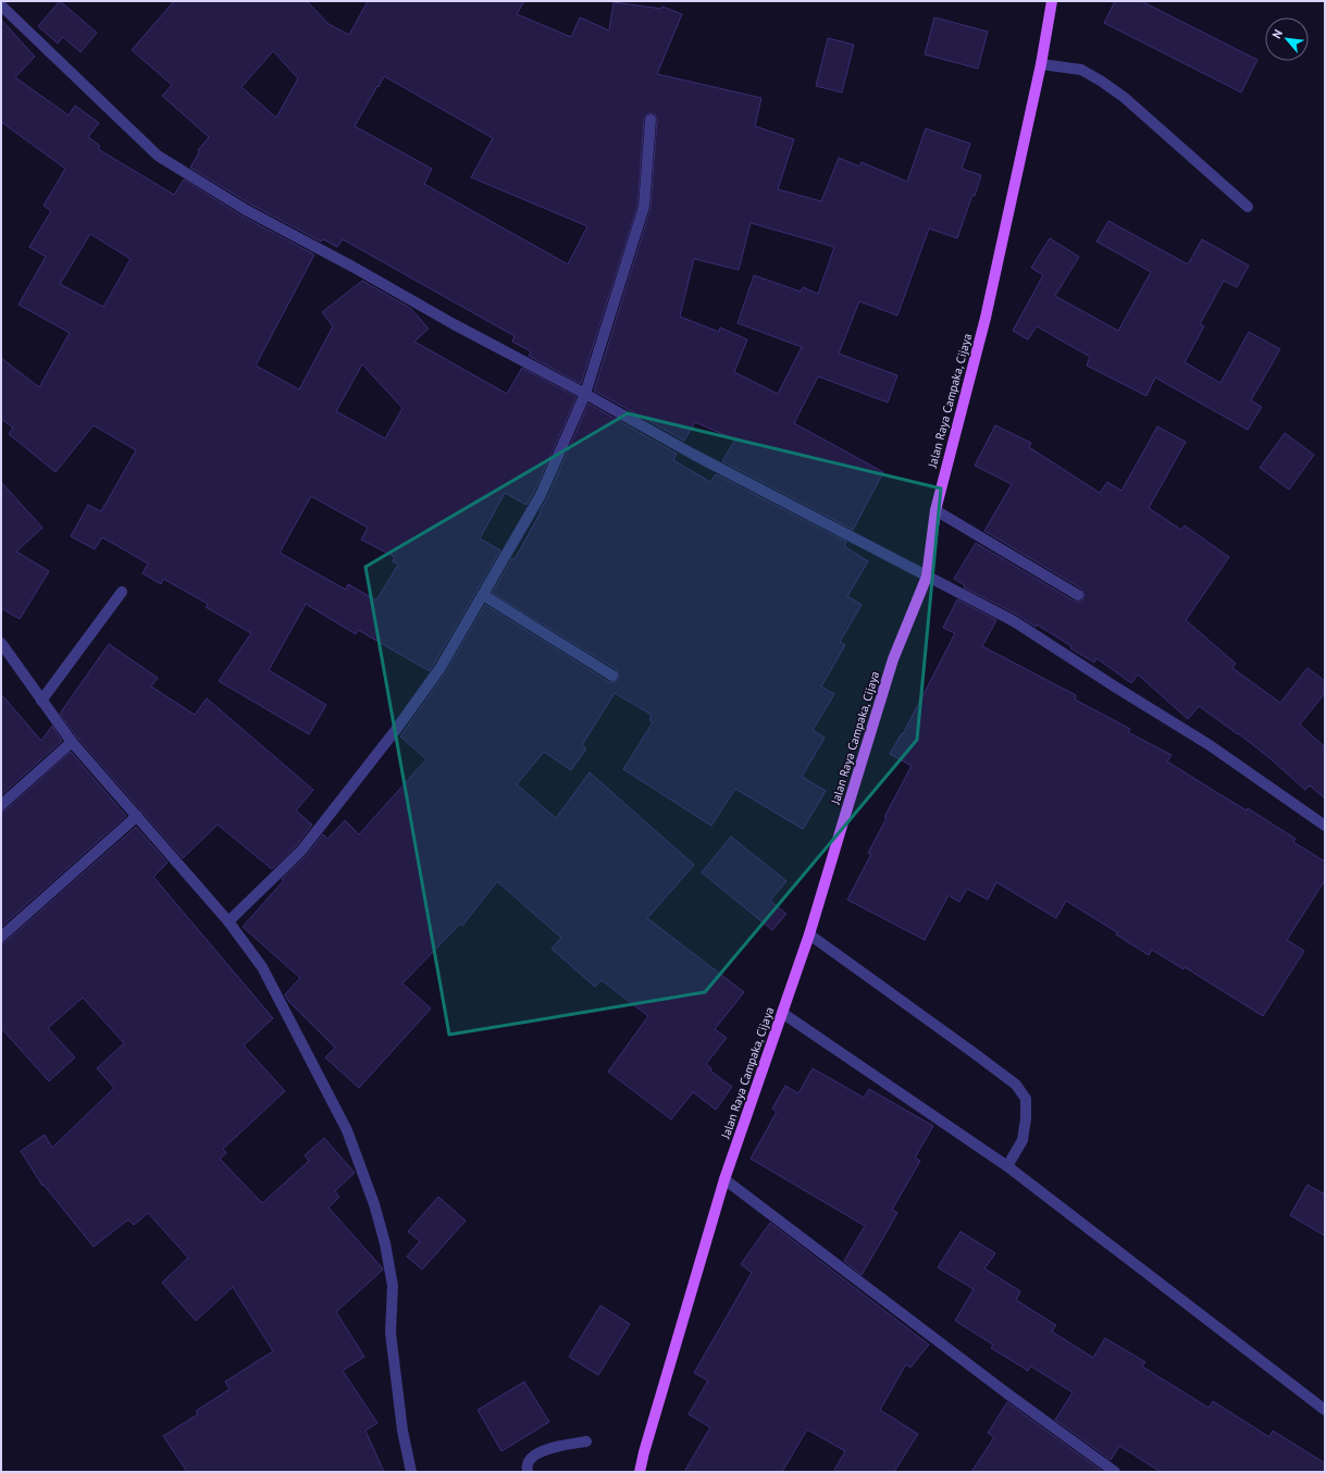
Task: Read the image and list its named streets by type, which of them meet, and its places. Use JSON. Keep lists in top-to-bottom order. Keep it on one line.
{"streets":{"main road":["Jalan Raya Campaka, Cijaya"]},"north":"top left"}
